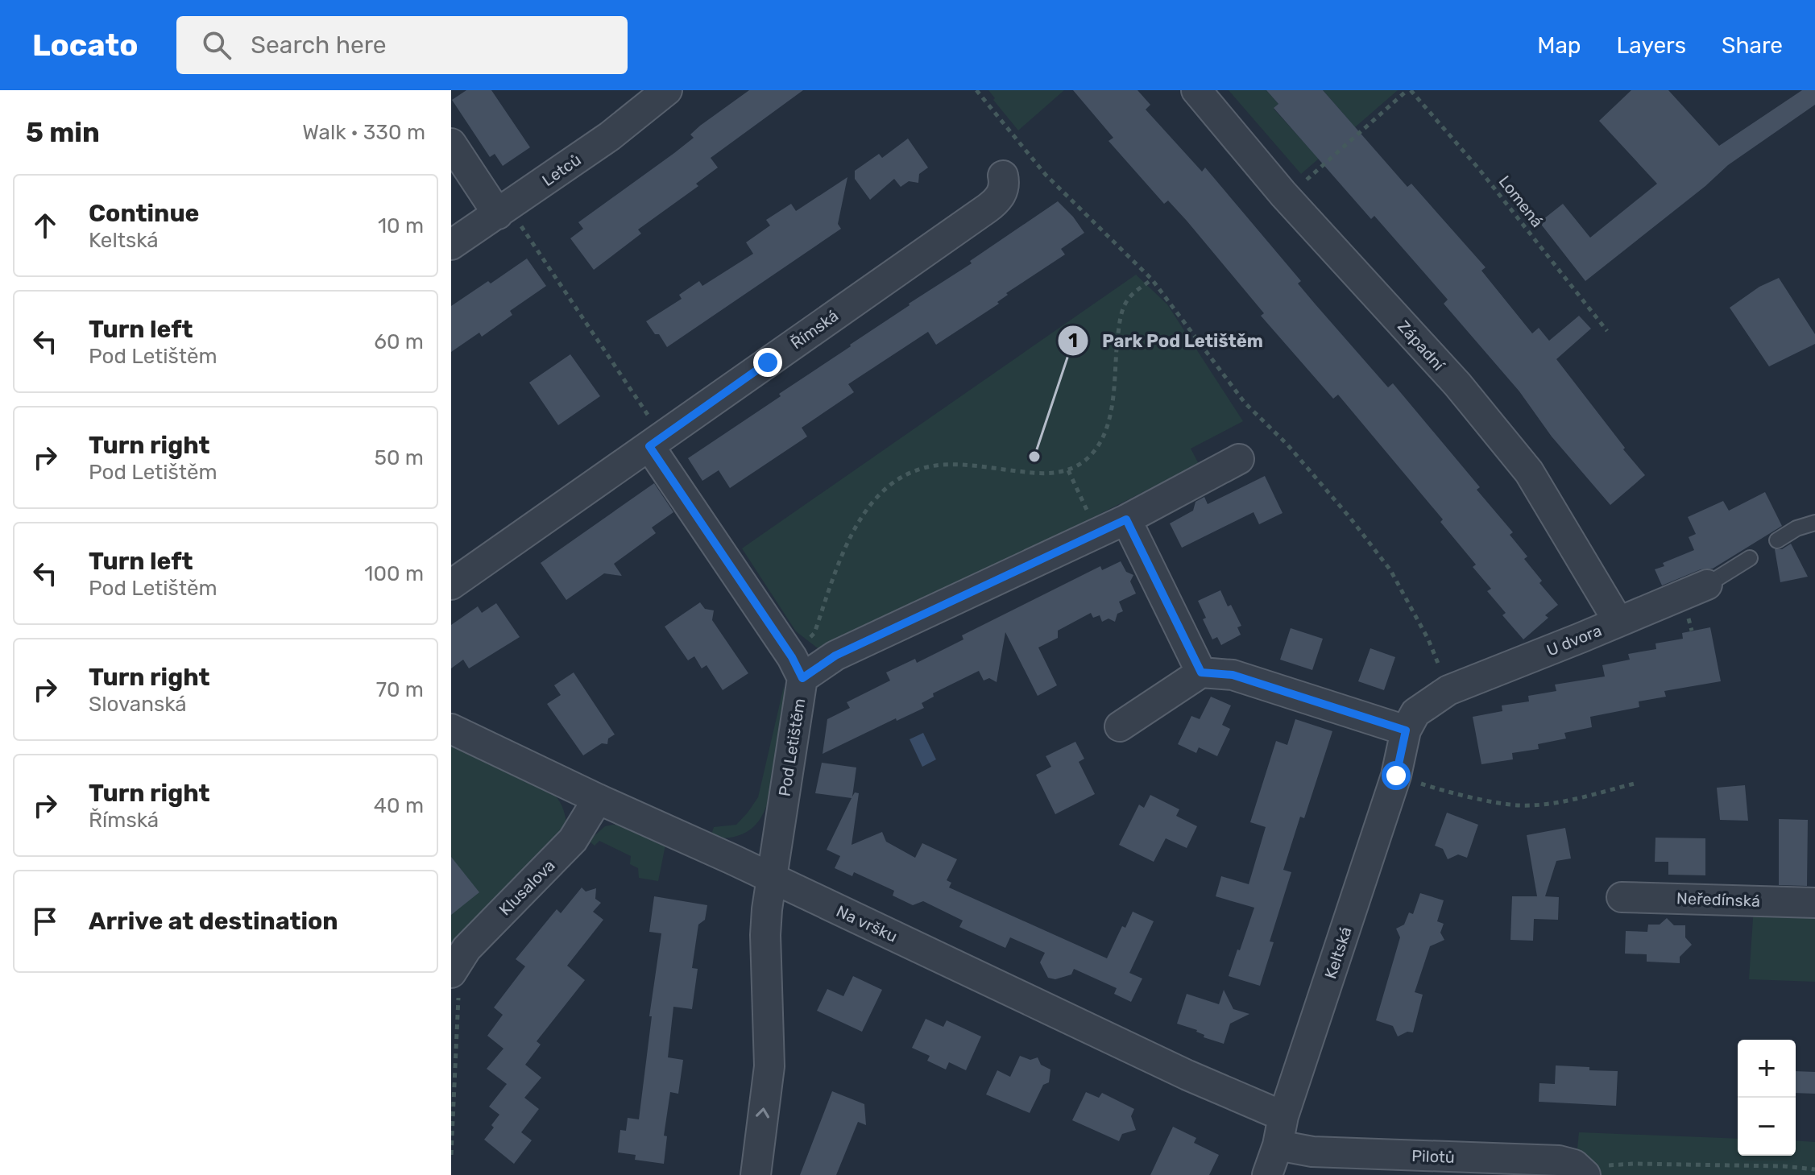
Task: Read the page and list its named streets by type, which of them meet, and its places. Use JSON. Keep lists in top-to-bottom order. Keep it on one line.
{"streets":{"street":["Letců","Římská","Západní","U dvora","Pod Letištěm","Klusalova","Neředínská","Na vršku","Keltská","Pilotů"],"path":["Lomená"]},"crossings":[["Západní","U dvora"],["U dvora","Keltská"],["Pod Letištěm","Na vršku"],["Klusalova","Na vršku"],["Na vršku","Keltská"],["Keltská","Pilotů"]],"places":["Park Pod Letištěm"],"page":{"header":"Locato","search":"Search here","nav":["Map","Layers","Share"],"heading":["5 min","Walk · 330 m"],"list":[["Continue","Keltská","10 m"],["Turn left","Pod Letištěm","60 m"],["Turn right","Pod Letištěm","50 m"],["Turn left","Pod Letištěm","100 m"],["Turn right","Slovanská","70 m"],["Turn right","Římská","40 m"],"Arrive at destination"],"map_buttons":["+","−"]}}
